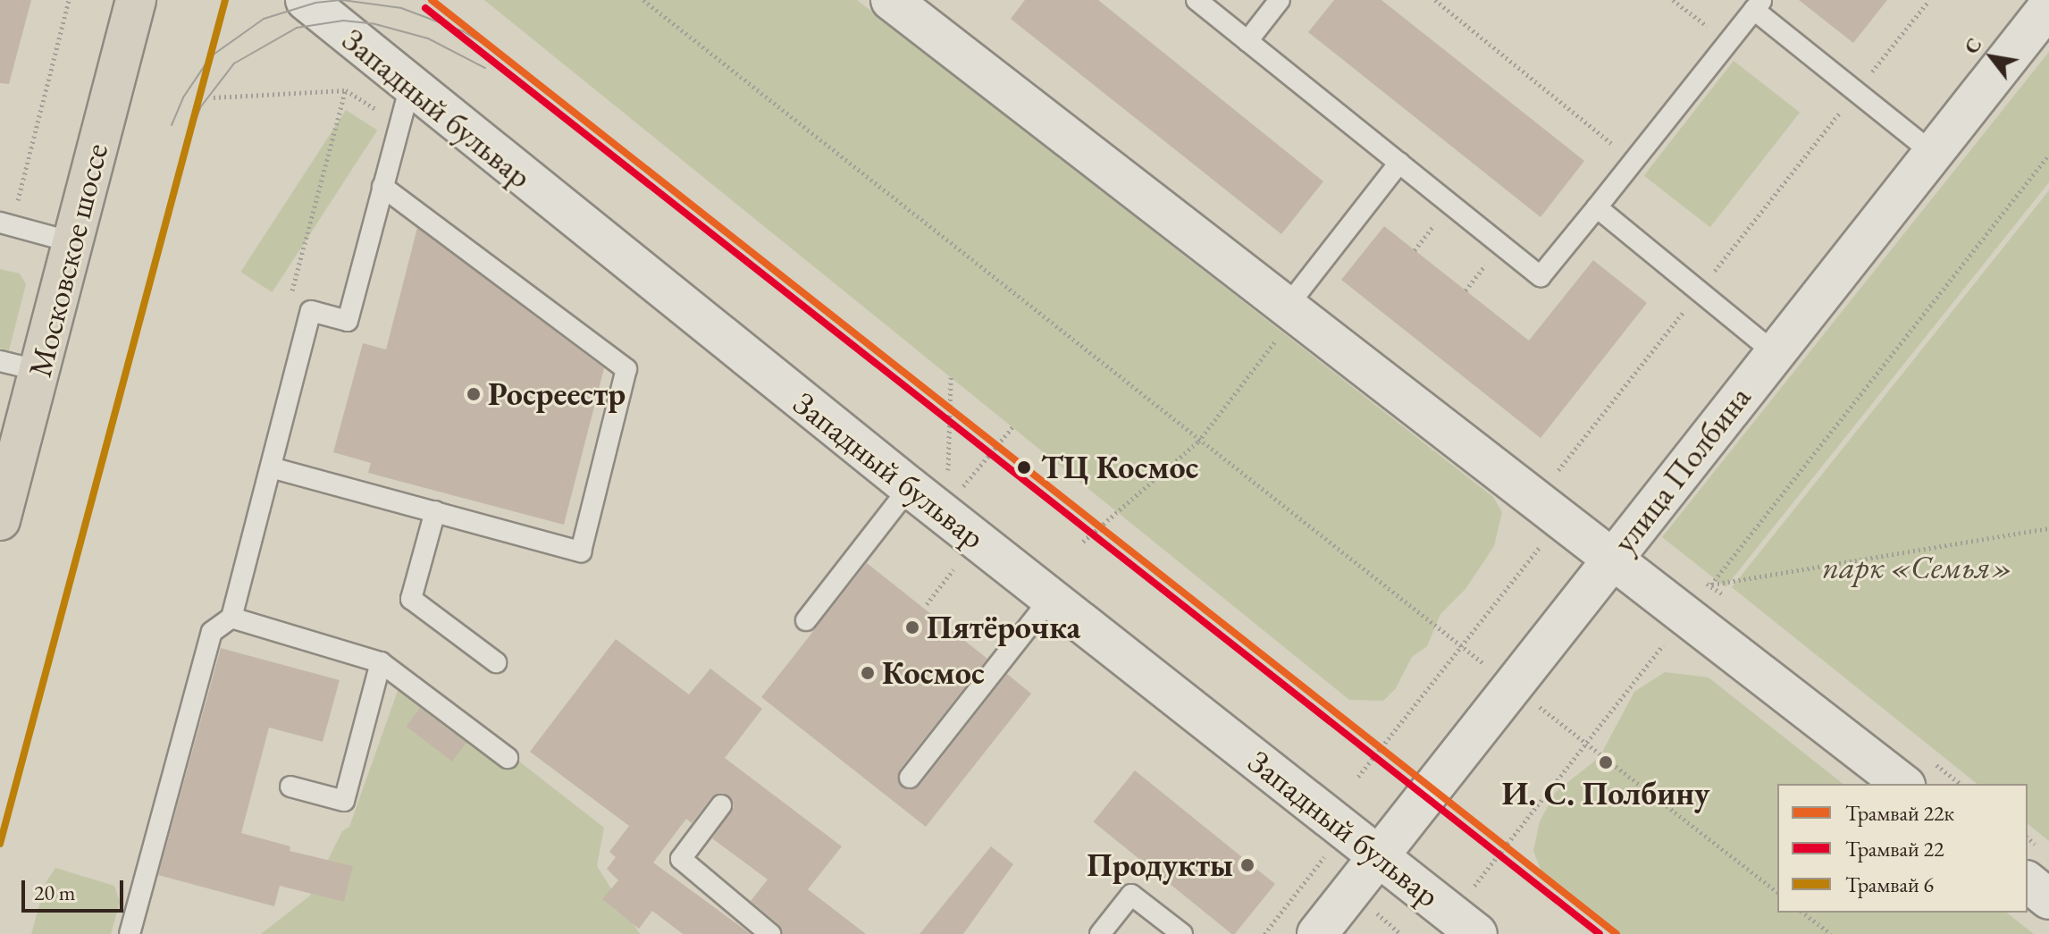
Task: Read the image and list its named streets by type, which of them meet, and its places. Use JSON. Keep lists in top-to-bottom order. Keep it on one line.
{"streets":{"main road":["Московское шоссе"],"street":["Западный бульвар","улица Полбина"]},"crossings":[["Западный бульвар","улица Полбина"]],"parks":["парк «Семья»"],"places":["Росреестр","ТЦ Космос","Пятёрочка","Космос","И. С. Полбину","Продукты"],"lines":["tram line 22к","tram line 6","tram line 22"],"legend":["Трамвай 22к","Трамвай 22","Трамвай 6"],"scale_bar":"20 m","north":"top left"}
